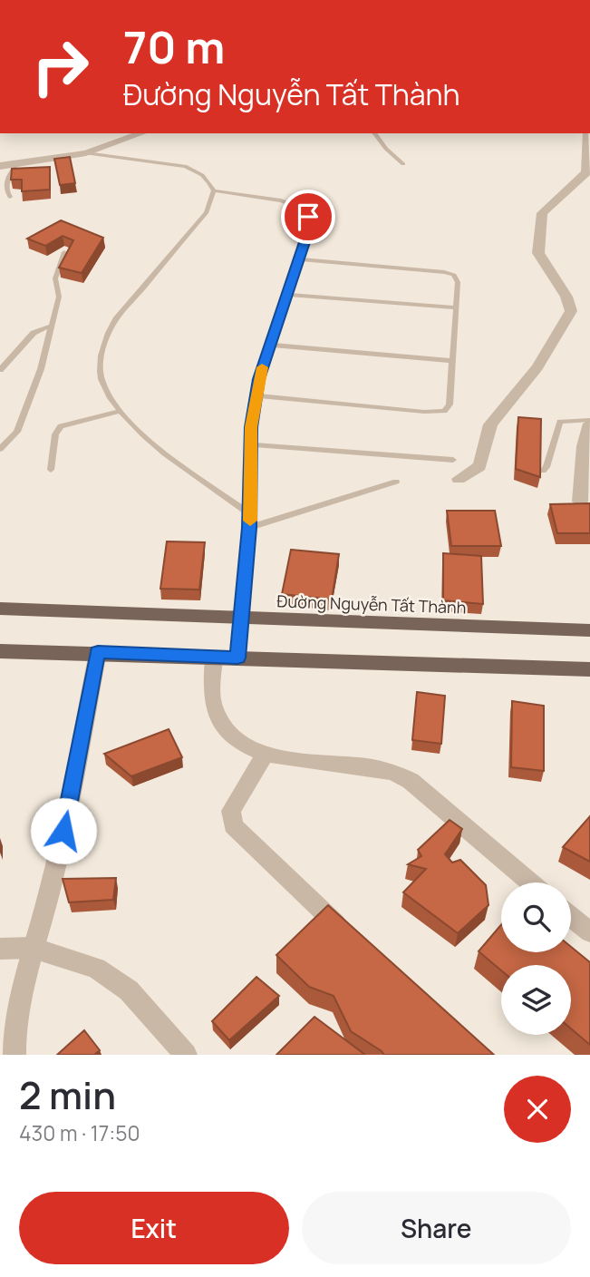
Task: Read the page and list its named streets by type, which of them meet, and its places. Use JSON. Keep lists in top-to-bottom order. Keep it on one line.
{"streets":{"main road":["Đường Nguyễn Tất Thành"]},"page":{"turn":["70 m","Đường Nguyễn Tất Thành"],"heading":["2 min","430 m · 17:50"],"buttons":["Exit","Share"]}}
